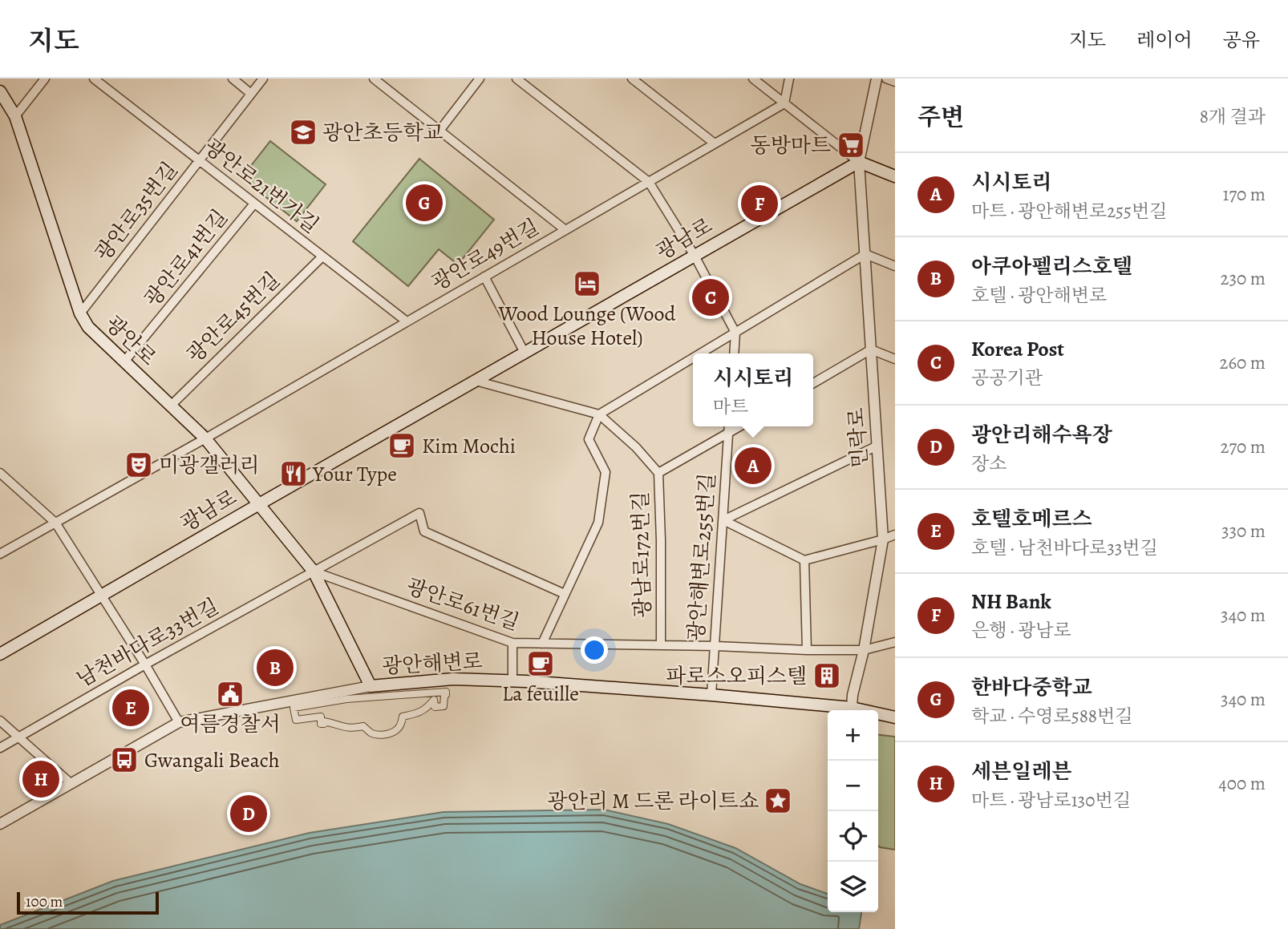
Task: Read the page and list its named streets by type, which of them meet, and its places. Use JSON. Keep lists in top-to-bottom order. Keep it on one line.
{"streets":{"main road":["광남로","광안로","광안해변로"],"street":["광안로21번가길","광안로35번길","광안로49번길","광안로41번길","광안로45번길","민락로","광남로172번길","광안해변로255번길","광안로61번길","남천바다로33번길"]},"crossings":[["광안로21번가길","광안로35번길"],["광안로21번가길","광안로49번길"],["광안로21번가길","광안로41번길"],["광안로21번가길","광안로45번길"],["광안로35번길","광안로"],["광남로","광안로"],["광남로","민락로"],["광남로","광남로172번길"],["광안로49번길","광안로"],["광안로41번길","광안로"],["광안로45번길","광안로"],["광안로","광안로61번길"],["광안로","남천바다로33번길"],["광안로","광안해변로"],["민락로","광안로61번길"],["민락로","광안해변로"],["광남로172번길","광안로61번길"],["광안해변로255번길","광안로61번길"],["광안해변로255번길","광안해변로"],["광안로61번길","남천바다로33번길"]],"places":{"school or university":["광안초등학교"],"supermarket":["동방마트"],"hotel":["Wood Lounge (Wood House Hotel)"],"cafe":["Kim Mochi","La feuille"],"theatre":["미광갤러리"],"restaurant":["Your Type"],"building":["파로스오피스텔"],"public building":["여름경찰서"],"bus stop":["Gwangali Beach"],"place":["광안리 M 드론 라이트쇼"]},"scale_bar":"100 m","page":{"header":"지도","nav":["지도","레이어","공유"],"heading":["주변","8개 결과"],"list":[{"mark":"A","name":"시시토리","note":"마트 · 광안해변로255번길","value":"170 m"},{"mark":"B","name":"아쿠아펠리스호텔","note":"호텔 · 광안해변로","value":"230 m"},{"mark":"C","name":"Korea Post","note":"공공기관","value":"260 m"},{"mark":"D","name":"광안리해수욕장","note":"장소","value":"270 m"},{"mark":"E","name":"호텔호메르스","note":"호텔 · 남천바다로33번길","value":"330 m"},{"mark":"F","name":"NH Bank","note":"은행 · 광남로","value":"340 m"},{"mark":"G","name":"한바다중학교","note":"학교 · 수영로588번길","value":"340 m"},{"mark":"H","name":"세븐일레븐","note":"마트 · 광남로130번길","value":"400 m"}],"pins":["G","F","C","A","B","E","H","D"],"popup":["시시토리","마트"],"map_buttons":["+","−"],"scale":"100 m"}}
